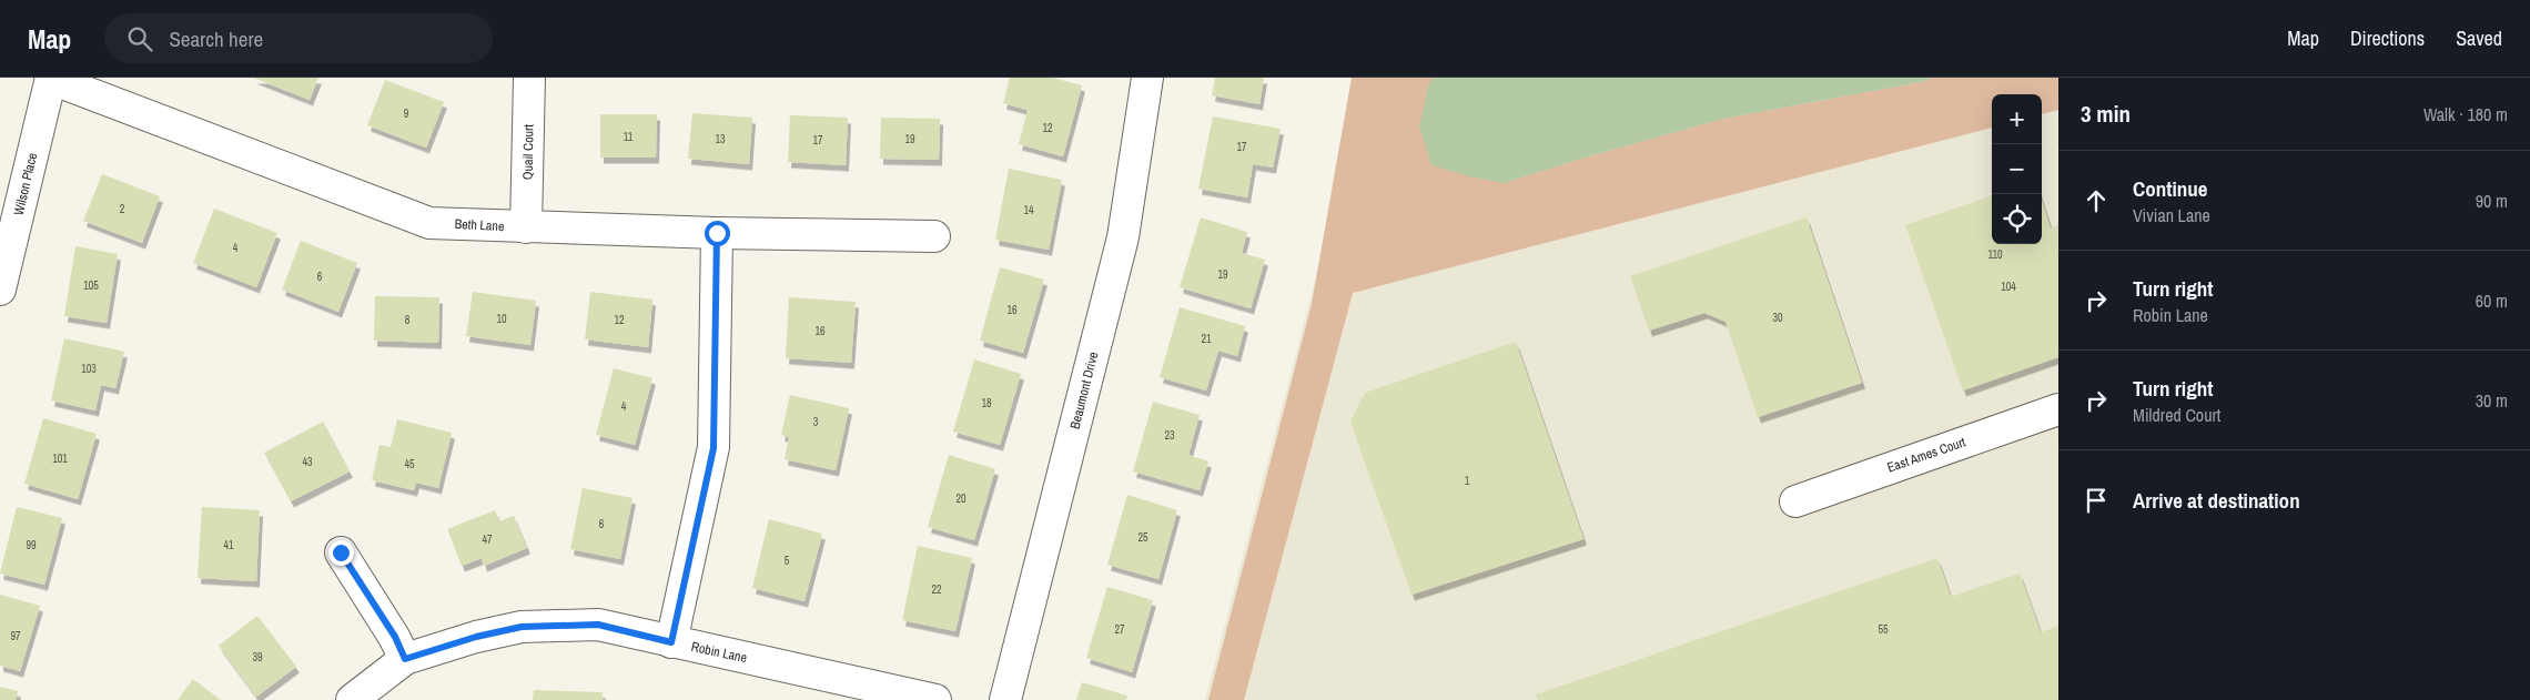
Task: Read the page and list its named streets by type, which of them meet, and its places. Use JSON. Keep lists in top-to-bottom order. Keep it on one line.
{"streets":{"street":["Quail Court","Wilson Place","Beth Lane","Beaumont Drive","East Ames Court","Robin Lane"]},"crossings":[["Quail Court","Beth Lane"],["Wilson Place","Beth Lane"]],"house_numbers":["9","12","11","13","19","17","17","2","14","4","110","19","6","105","104","16","30","10","8","12","16","21","103","18","4","3","23","101","43","45","1","20","6","25","47","99","41","5","22","27","55","97","39"],"page":{"header":"Map","search":"Search here","nav":["Map","Directions","Saved"],"heading":["3 min","Walk · 180 m"],"map_buttons":["+","−"],"list":[["Continue","Vivian Lane","90 m"],["Turn right","Robin Lane","60 m"],["Turn right","Mildred Court","30 m"],"Arrive at destination"]}}
